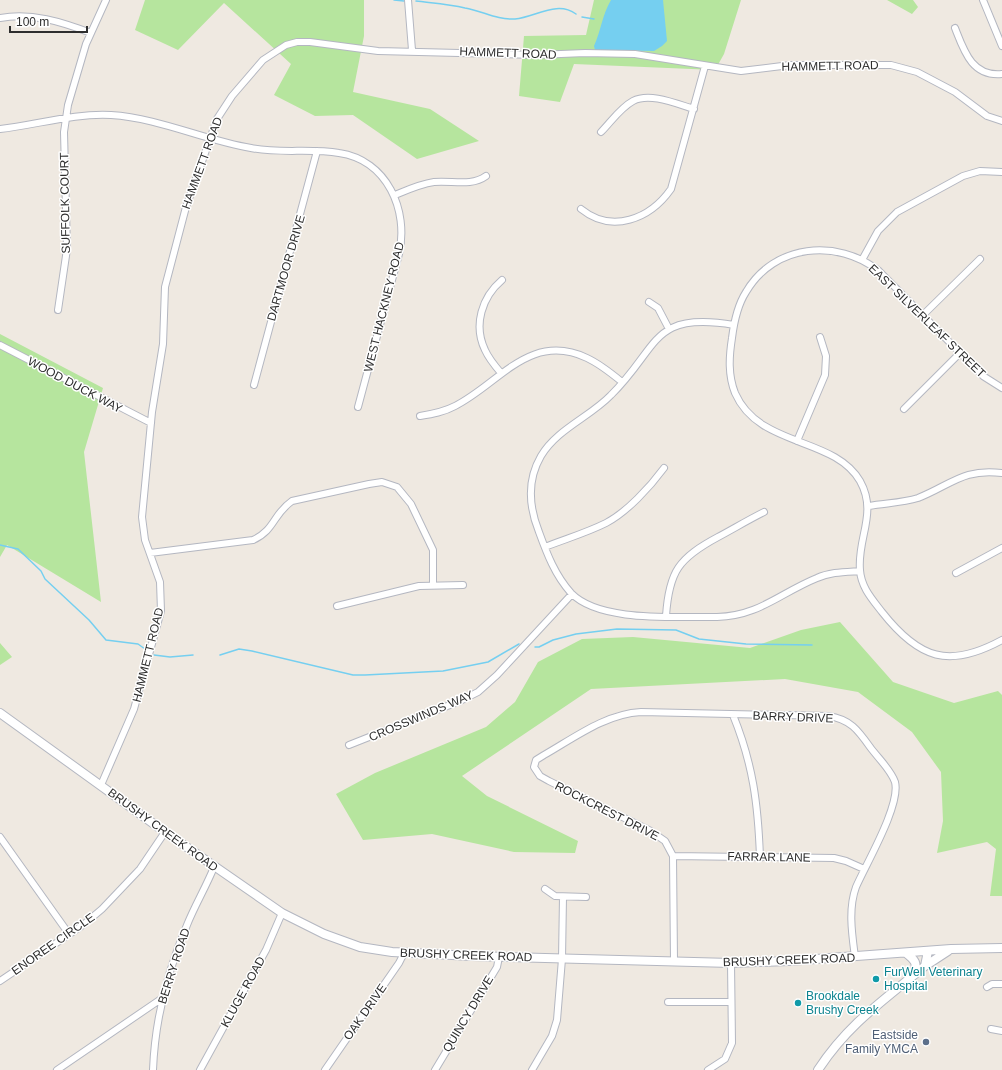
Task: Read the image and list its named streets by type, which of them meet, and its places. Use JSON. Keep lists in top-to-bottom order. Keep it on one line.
{"streets":{"main road":["BRUSHY CREEK ROAD"],"street":["HAMMETT ROAD","SUFFOLK COURT","DARTMOOR DRIVE","WEST HACKNEY ROAD","EAST SILVERLEAF STREET","WOOD DUCK WAY","CROSSWINDS WAY","BARRY DRIVE","ROCKCREST DRIVE","FARRAR LANE","ENOREE CIRCLE","BERRY ROAD","KLUGE ROAD","OAK DRIVE","QUINCY DRIVE"]},"crossings":[["HAMMETT ROAD","WEST HACKNEY ROAD"],["HAMMETT ROAD","WOOD DUCK WAY"],["HAMMETT ROAD","BRUSHY CREEK ROAD"],["SUFFOLK COURT","WEST HACKNEY ROAD"],["DARTMOOR DRIVE","WEST HACKNEY ROAD"],["BARRY DRIVE","ROCKCREST DRIVE"],["BARRY DRIVE","BRUSHY CREEK ROAD"],["BARRY DRIVE","FARRAR LANE"],["ROCKCREST DRIVE","FARRAR LANE"],["BRUSHY CREEK ROAD","ENOREE CIRCLE"],["BRUSHY CREEK ROAD","BERRY ROAD"],["BRUSHY CREEK ROAD","KLUGE ROAD"],["BRUSHY CREEK ROAD","OAK DRIVE"],["BRUSHY CREEK ROAD","QUINCY DRIVE"]],"places":["FurWell Veterinary Hospital","Brookdale Brushy Creek","Eastside Family YMCA"],"scale_bar":"100 m"}
